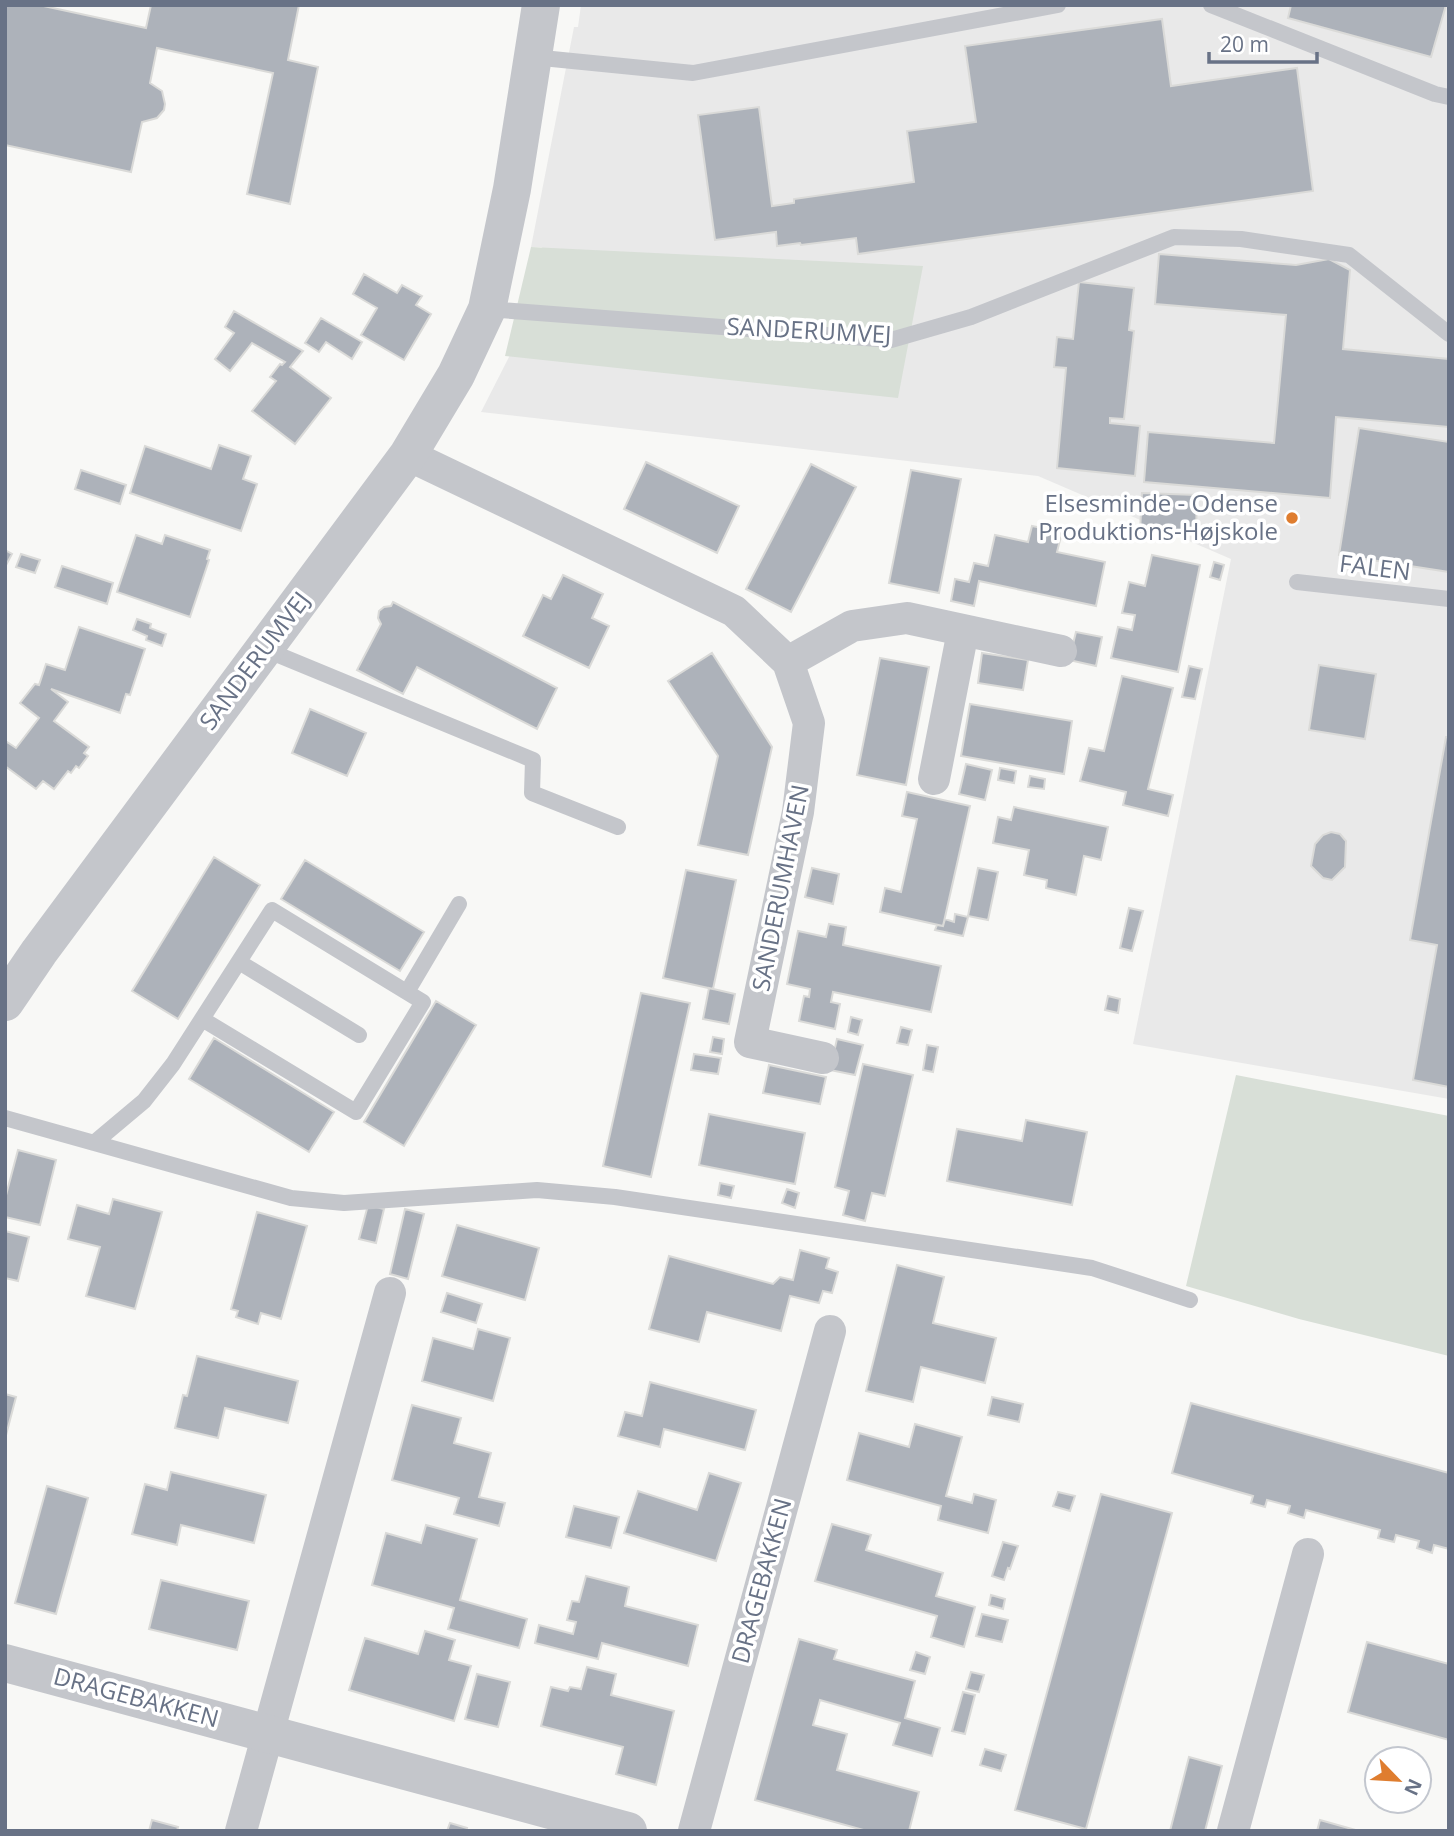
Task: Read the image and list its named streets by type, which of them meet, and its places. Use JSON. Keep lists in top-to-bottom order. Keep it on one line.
{"streets":{"street":["SANDERUMVEJ","SANDERUMHAVEN","DRAGEBAKKEN"],"lane":["FALEN"]},"crossings":[["SANDERUMVEJ","SANDERUMHAVEN"]],"places":["Elsesminde - Odense Produktions-Højskole"],"scale_bar":"20 m","north":"bottom right"}
